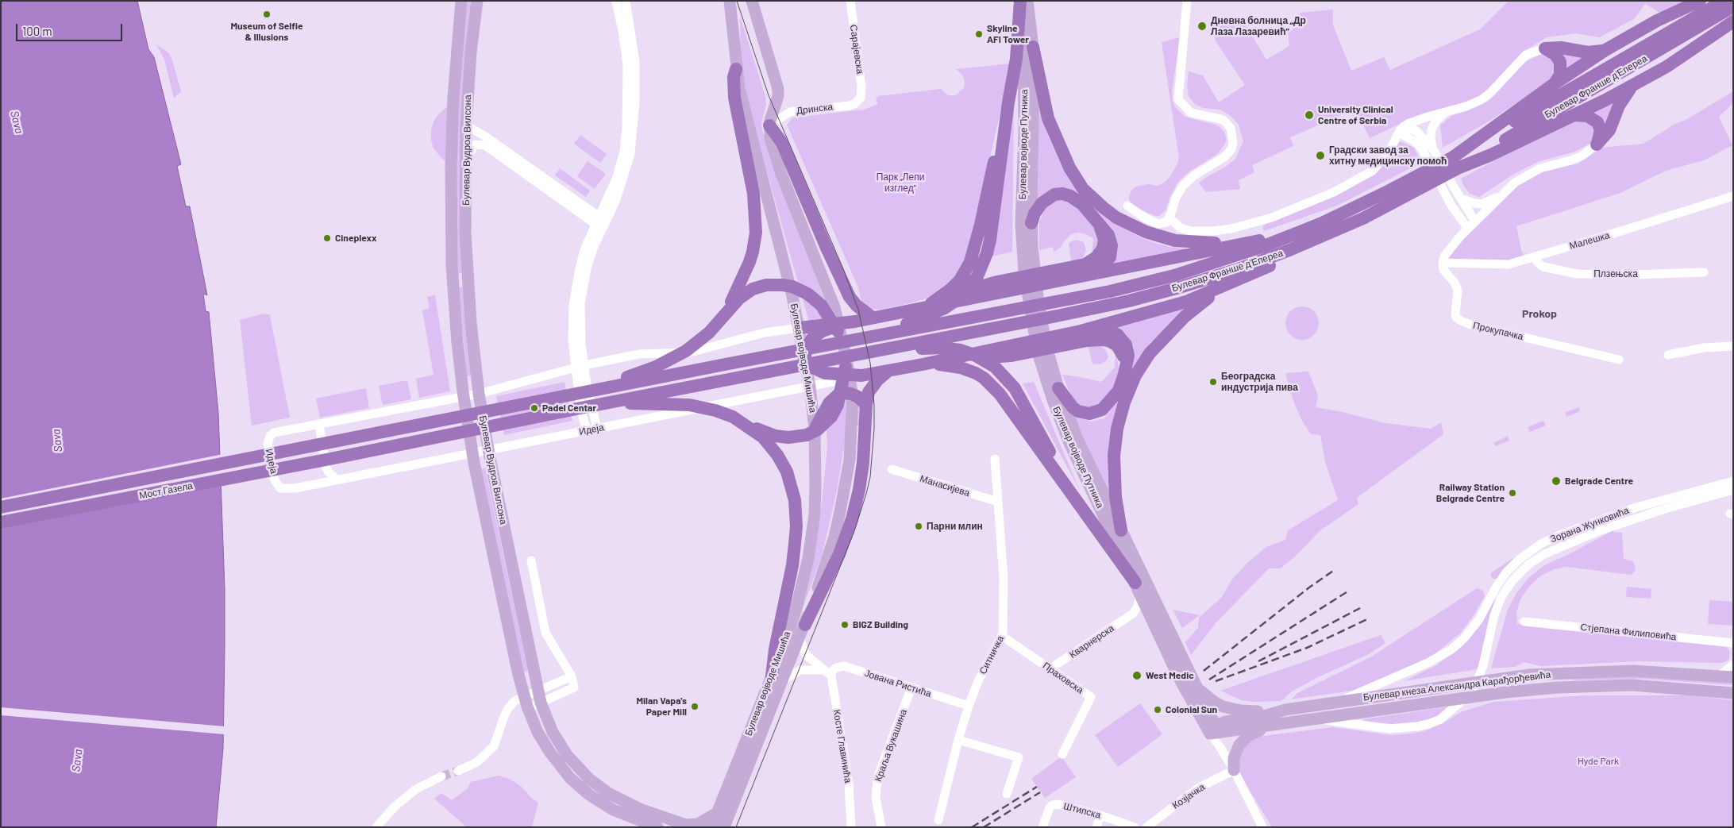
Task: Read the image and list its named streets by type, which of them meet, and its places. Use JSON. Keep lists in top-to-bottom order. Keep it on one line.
{"streets":{"highway":["Булевар Франше д'Епереа","Мост Газела"],"main road":["Булевар војводе Путника","Булевар Вудроа Вилсона","Булевар војводе Мишића","Булевар кнеза Александра Карађорђевића"],"street":["Сарајевска","Дринска","Малешка","Плзењска","Прокупачка","Идеја","Манасијева","Зорана Жунковића","Стјепана Филиповића","Кварнерска","Ситничка","Праховска","Јована Ристића","Краља Вукашина","Косте Главинића","Козјачка","Штипска"]},"crossings":[["Сарајевска","Дринска"],["Булевар Франше д'Епереа","Мост Газела"],["Дринска","Булевар војводе Мишића"],["Булевар војводе Путника","Булевар кнеза Александра Карађорђевића"],["Булевар војводе Путника","Козјачка"],["Булевар Вудроа Вилсона","Булевар војводе Мишића"],["Булевар Вудроа Вилсона","Идеја"],["Малешка","Плзењска"],["Малешка","Прокупачка"],["Булевар војводе Мишића","Идеја"],["Манасијева","Ситничка"],["Зорана Жунковића","Булевар кнеза Александра Карађорђевића"],["Кварнерска","Праховска"],["Ситничка","Праховска"],["Ситничка","Јована Ристића"],["Јована Ристића","Краља Вукашина"],["Јована Ристића","Косте Главинића"]],"districts":["Prokop"],"water":["Sava"],"parks":["Парк „Лепи изглед”","Hyde Park"],"places":["Museum of Selfie & Illusions","Дневна болница „Др Лаза Лазаревић”","Skyline AFI Tower","University Clinical Centre of Serbia","Градски завод за хитну медицинску помоћ","Cineplexx","Београдска индустрија пива","Padel Centar","Belgrade Centre","Railway Station Belgrade Centre","Парни млин","BIGZ Building","West Medic","Milan Vapa's Paper Mill","Colonial Sun"],"scale_bar":"100 m"}
